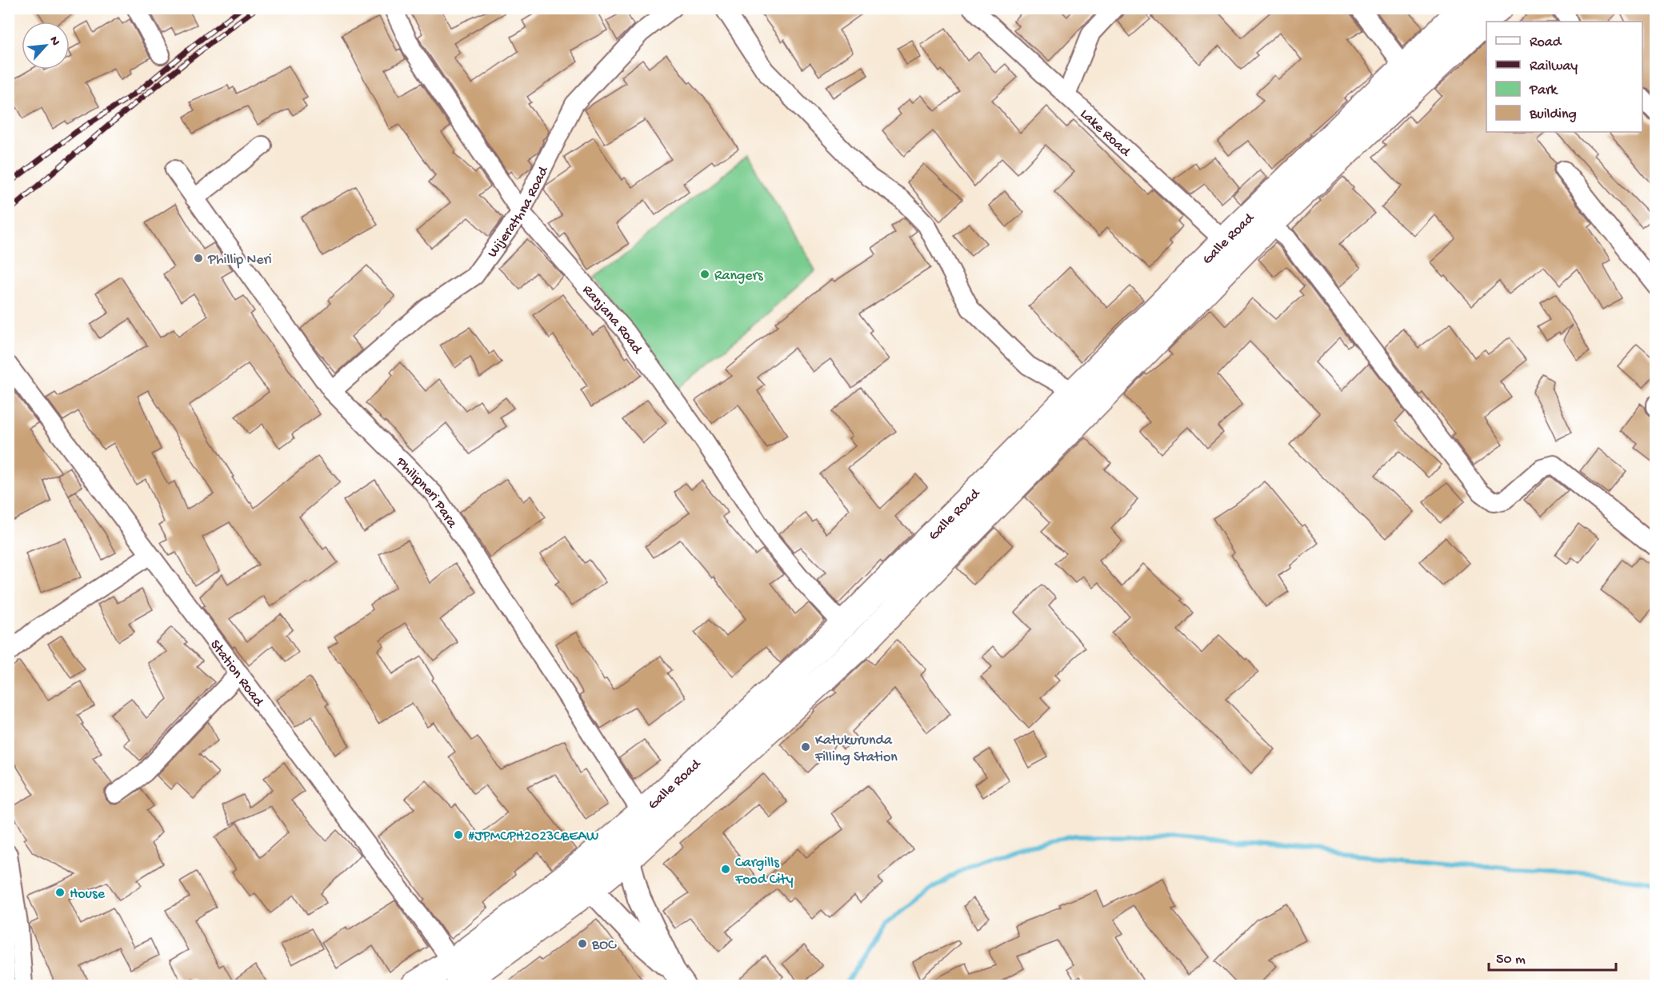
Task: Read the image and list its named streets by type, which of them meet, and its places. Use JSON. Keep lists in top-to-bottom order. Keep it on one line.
{"streets":{"highway":["Galle Road"],"street":["Lake Road","Wijerathna Road","Ranjana Road","Philipneri Para","Station Road"]},"crossings":[["Lake Road","Galle Road"],["Wijerathna Road","Ranjana Road"],["Wijerathna Road","Philipneri Para"],["Galle Road","Ranjana Road"],["Galle Road","Philipneri Para"],["Galle Road","Station Road"]],"places":["Phillip Neri","Rangers","Katukurunda Filling Station","#JPMCPH2023CBEAW","Cargills Food City","House","BOC"],"legend":["Road","Railway","Park","Building"],"scale_bar":"50 m","north":"top right"}
